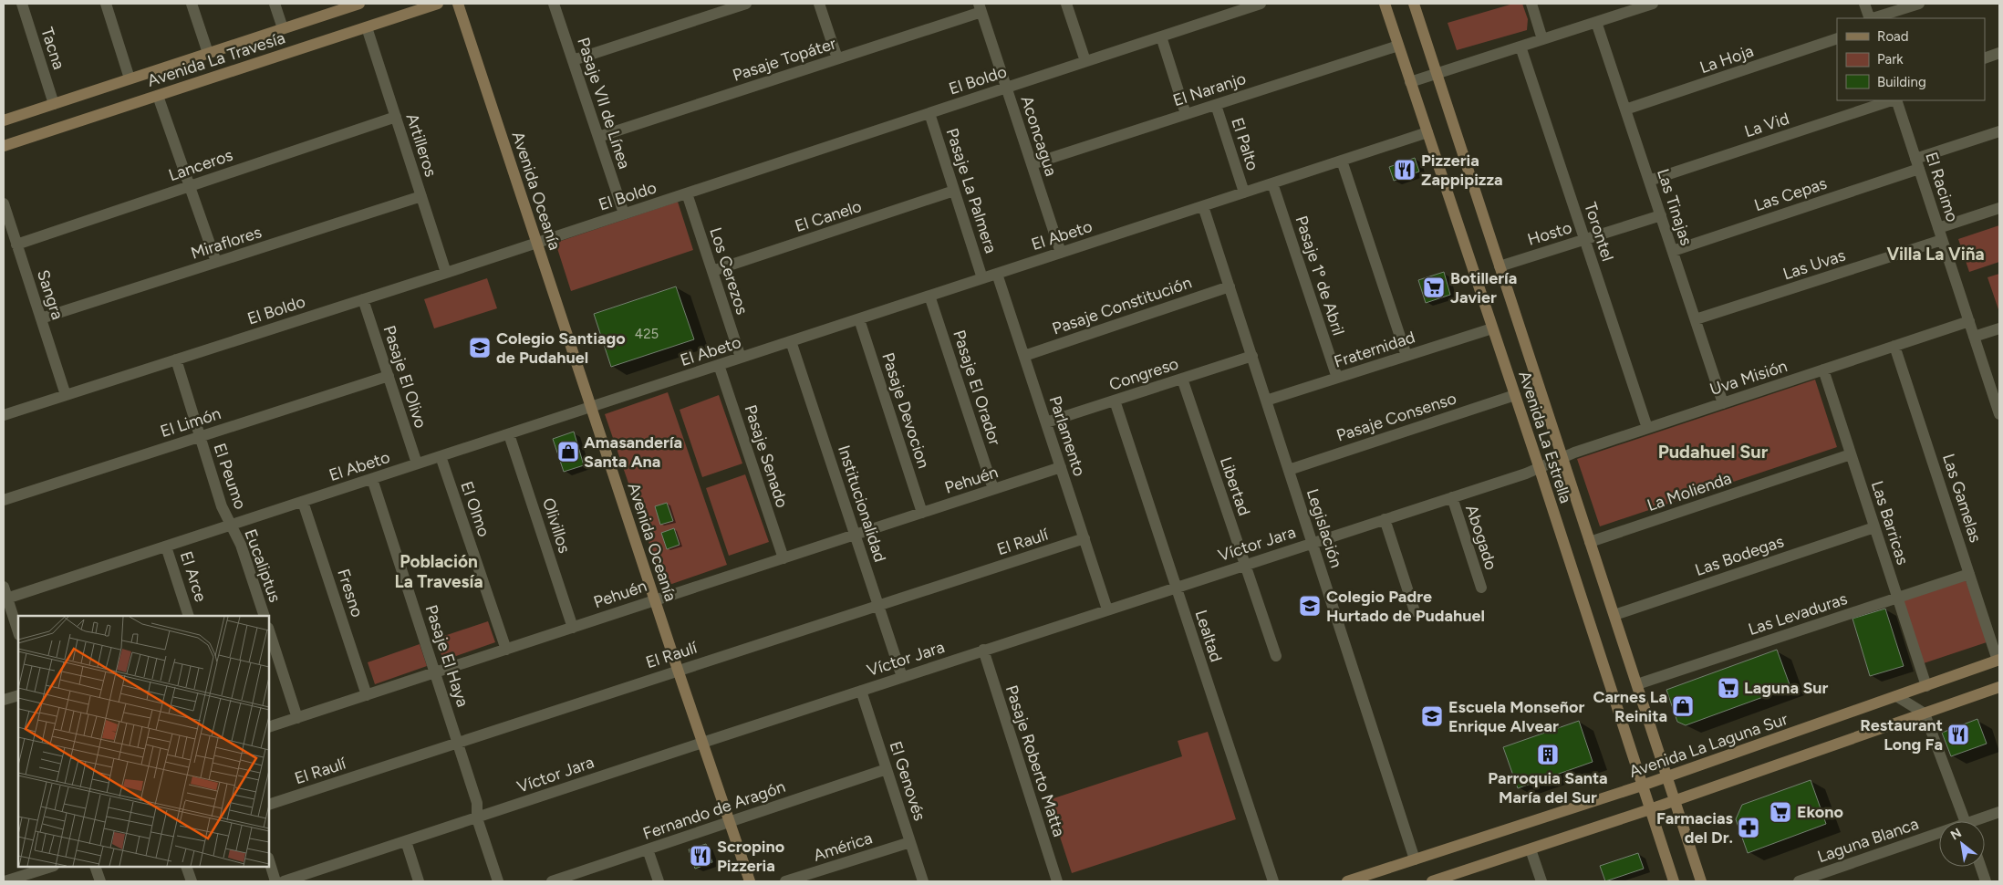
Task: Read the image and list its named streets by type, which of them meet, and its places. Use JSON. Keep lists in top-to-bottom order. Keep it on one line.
{"streets":{"street":["Tacna","Avenida La Travesía","Pasaje Topáter","La Hoja","El Boldo","El Naranjo","Pasaje VII de Línea","La Vid","Aconcagua","El Palto","Artilleros","Lanceros","El Racimo","Avenida Oceanía","Pasaje La Palmera","Las Cepas","Las Tinajas","El Canelo","Torontel","Hosto","El Abeto","Miraflores","Las Uvas","Los Cerezos","Pasaje 1º de Abril","Sangra","Pasaje Constitución","Fraternidad","Congreso","Pasaje El Olivo","Uva Misión","Pasaje El Orador","Pasaje Devocion","Pasaje Consenso","El Limón","Parlamento","Avenida La Estrella","Pasaje Senado","El Peumo","Pehuén","Libertad","La Molienda","Las Gamelas","Institucionalidad","El Olmo","Las Barricas","Olivillos","Legislación","Abogado","El Raulí","Víctor Jara","Las Bodegas","Eucaliptus","El Arce","Fresno","Las Levaduras","Lealtad","Pasaje El Haya","Avenida La Laguna Sur","Pasaje Roberto Matta","El Genovés","Fernando de Aragón","Laguna Blanca","América"]},"crossings":[["Tacna","Avenida La Travesía"],["Avenida La Travesía","Artilleros"],["Pasaje Topáter","Pasaje VII de Línea"],["Pasaje Topáter","Aconcagua"],["La Hoja","Las Tinajas"],["El Boldo","Pasaje VII de Línea"],["El Boldo","Aconcagua"],["El Boldo","Artilleros"],["El Boldo","Avenida Oceanía"],["El Boldo","Pasaje La Palmera"],["El Boldo","Los Cerezos"],["El Boldo","Sangra"],["El Boldo","Pasaje El Olivo"],["El Boldo","El Peumo"],["El Naranjo","Aconcagua"],["El Naranjo","El Palto"],["El Naranjo","Avenida La Estrella"],["La Vid","Las Tinajas"],["Aconcagua","El Abeto"],["El Palto","El Abeto"],["Artilleros","Lanceros"],["Artilleros","Miraflores"],["Lanceros","Sangra"],["El Racimo","Las Cepas"],["El Racimo","Las Uvas"],["El Racimo","Uva Misión"],["Avenida Oceanía","El Abeto"],["Avenida Oceanía","Pehuén"],["Avenida Oceanía","El Raulí"],["Avenida Oceanía","Víctor Jara"],["Avenida Oceanía","Fernando de Aragón"],["Pasaje La Palmera","El Canelo"],["Pasaje La Palmera","El Abeto"],["Las Cepas","Las Tinajas"],["Las Tinajas","Hosto"],["Las Tinajas","Las Uvas"],["Las Tinajas","Uva Misión"],["El Canelo","Los Cerezos"],["Torontel","Hosto"],["Torontel","Uva Misión"],["Hosto","Avenida La Estrella"],["El Abeto","Los Cerezos"],["El Abeto","Pasaje 1º de Abril"],["El Abeto","Pasaje El Olivo"],["El Abeto","Pasaje El Orador"],["El Abeto","Pasaje Devocion"],["El Abeto","Parlamento"],["El Abeto","Avenida La Estrella"],["El Abeto","Pasaje Senado"],["El Abeto","El Peumo"],["El Abeto","Institucionalidad"],["El Abeto","El Olmo"],["El Abeto","Olivillos"],["El Abeto","Legislación"],["El Abeto","Eucaliptus"],["El Abeto","El Arce"],["El Abeto","Fresno"],["El Abeto","Pasaje El Haya"],["Miraflores","Sangra"],["Pasaje 1º de Abril","Fraternidad"],["Pasaje Constitución","Parlamento"],["Pasaje Constitución","Legislación"],["Fraternidad","Avenida La Estrella"],["Fraternidad","Legislación"],["Congreso","Parlamento"],["Congreso","Libertad"],["Congreso","Legislación"],["Congreso","Lealtad"],["Pasaje El Olivo","El Limón"],["Uva Misión","Avenida La Estrella"],["Uva Misión","Las Gamelas"],["Uva Misión","Las Barricas"],["Uva Misión","Víctor Jara"],["Pasaje El Orador","Pehuén"],["Pasaje Devocion","Pehuén"],["Pasaje Consenso","Avenida La Estrella"],["Pasaje Consenso","Legislación"],["El Limón","El Peumo"],["Parlamento","Pehuén"],["Parlamento","El Raulí"],["Parlamento","Víctor Jara"],["Avenida La Estrella","La Molienda"],["Avenida La Estrella","Víctor Jara"],["Avenida La Estrella","Las Bodegas"],["Avenida La Estrella","Las Levaduras"],["Avenida La Estrella","Avenida La Laguna Sur"],["Pasaje Senado","Pehuén"],["El Peumo","Eucaliptus"],["Pehuén","Institucionalidad"],["Pehuén","El Olmo"],["Pehuén","Olivillos"],["Pehuén","Eucaliptus"],["Pehuén","Fresno"],["Pehuén","Pasaje El Haya"],["Libertad","Víctor Jara"],["La Molienda","Las Barricas"],["Las Gamelas","Las Levaduras"],["Las Gamelas","Avenida La Laguna Sur"],["Institucionalidad","El Raulí"],["Institucionalidad","Víctor Jara"],["Las Barricas","Las Bodegas"],["Las Barricas","Las Levaduras"],["Las Barricas","Avenida La Laguna Sur"],["Legislación","Víctor Jara"],["Legislación","Avenida La Laguna Sur"],["Abogado","Víctor Jara"],["El Raulí","Pasaje El Haya"],["Víctor Jara","Lealtad"],["Víctor Jara","Pasaje El Haya"],["Víctor Jara","Pasaje Roberto Matta"],["Víctor Jara","El Genovés"],["El Genovés","Fernando de Aragón"],["El Genovés","América"]],"districts":["Villa La Viña","Pudahuel Sur","Población La Travesía"],"places":{"restaurant":["Pizzeria Zappipizza","Restaurant Long Fa","Scropino Pizzeria"],"supermarket":["Botillería Javier","Laguna Sur","Ekono"],"school or university":["Colegio Santiago de Pudahuel","Colegio Padre Hurtado de Pudahuel","Escuela Monseñor Enrique Alvear"],"shop":["Amasandería Santa Ana","Carnes La Reinita"],"building":["Parroquia Santa María del Sur"],"pharmacy":["Farmacias del Dr."]},"house_numbers":["425"],"legend":["Road","Park","Building"],"north":"top left"}
